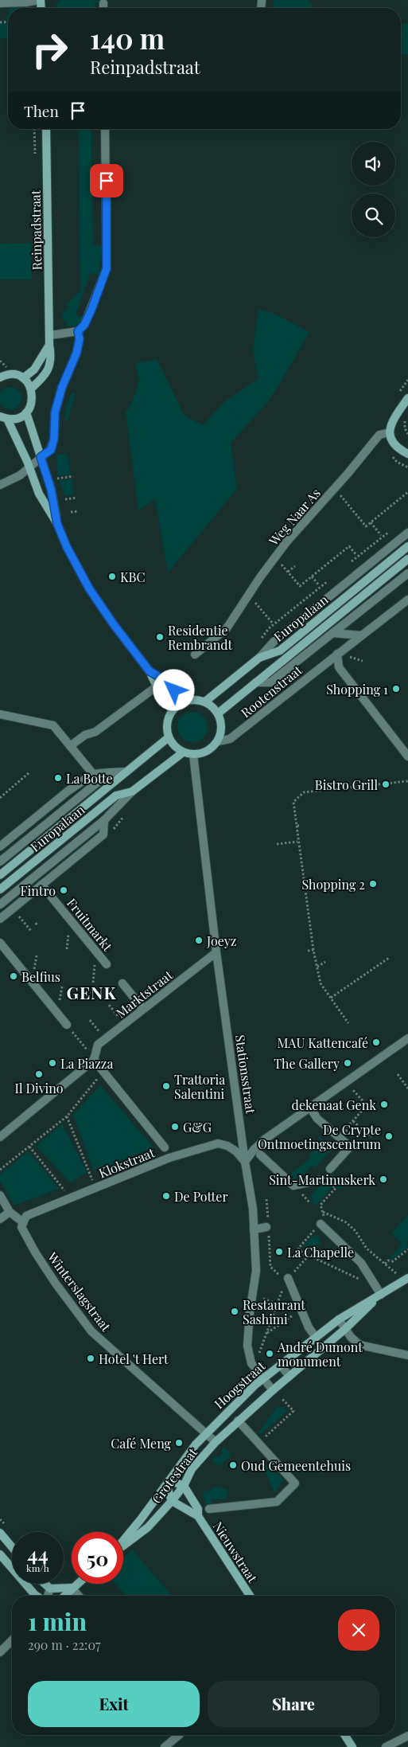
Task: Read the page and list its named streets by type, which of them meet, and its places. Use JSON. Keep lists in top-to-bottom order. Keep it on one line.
{"streets":{"main road":["Reinpadstraat","Europalaan","Hoogstraat","Grotestraat","Nieuwstraat"],"street":["Weg Naar As","Rootenstraat","Fruitmarkt","Marktstraat","Stationsstraat","Klokstraat","Winterslagstraat"]},"crossings":[["Europalaan","Rootenstraat"],["Europalaan","Fruitmarkt"],["Europalaan","Stationsstraat"],["Rootenstraat","Stationsstraat"],["Marktstraat","Stationsstraat"],["Stationsstraat","Klokstraat"],["Stationsstraat","Hoogstraat"],["Klokstraat","Winterslagstraat"],["Winterslagstraat","Hoogstraat"],["Winterslagstraat","Grotestraat"],["Hoogstraat","Grotestraat"],["Grotestraat","Nieuwstraat"]],"districts":["GENK"],"places":["KBC","Residentie Rembrandt","Shopping 1","La Botte","Bistro Grill","Shopping 2","Fintro","Joeyz","Belfius","MAU Kattencafé","La Piazza","The Gallery","Il Divino","Trattoria Salentini","dekenaat Genk","G&G","De Crypte Ontmoetingscentrum","Sint-Martinuskerk","De Potter","La Chapelle","Restaurant Sashimi","André Dumont monument","Hotel 't Hert","Café Meng","Oud Gemeentehuis"],"page":{"turn":["140 m","Reinpadstraat"],"then":"Then","speed":"44 km/h","limit":"50","heading":["1 min","290 m · 22:07"],"buttons":["Exit","Share"]}}
